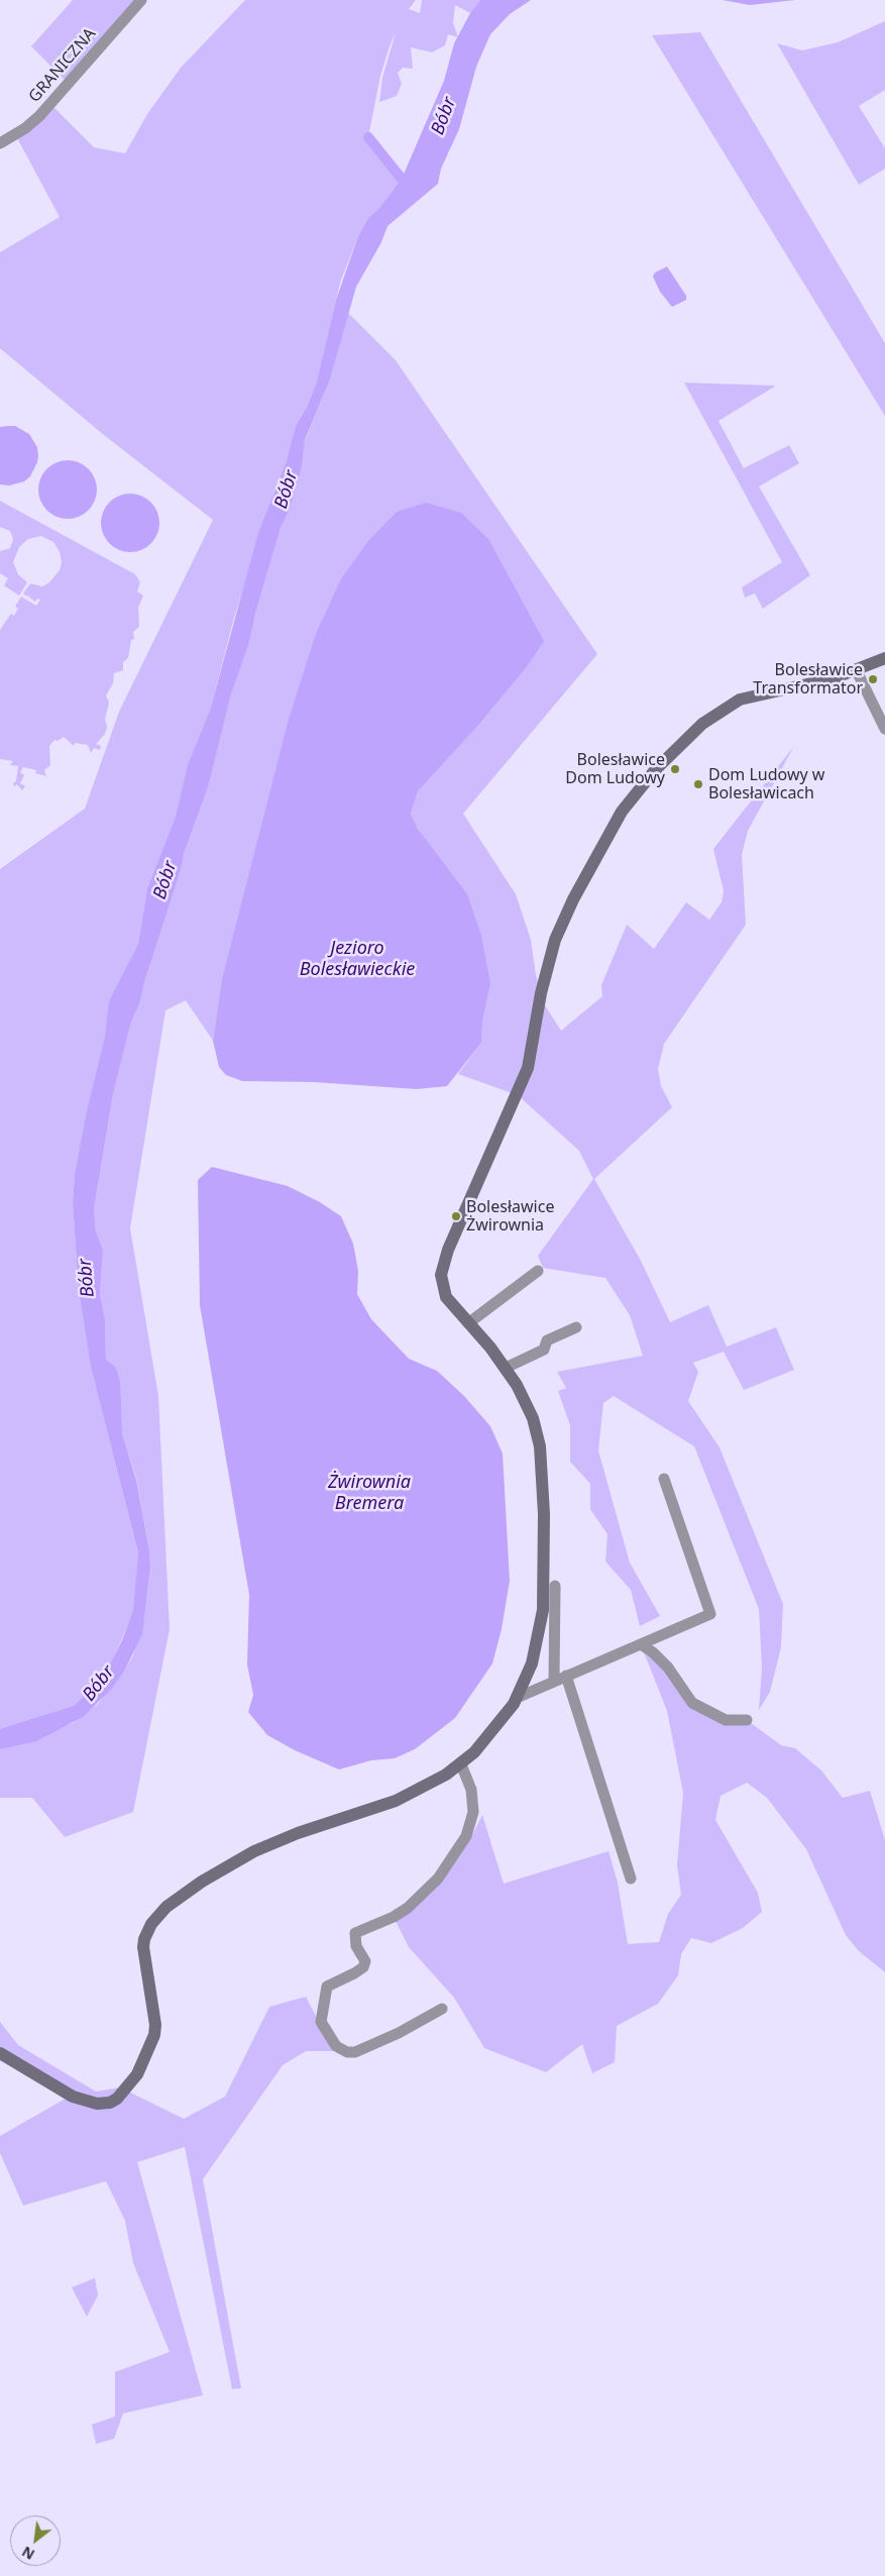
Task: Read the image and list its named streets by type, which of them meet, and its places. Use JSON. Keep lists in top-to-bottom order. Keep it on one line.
{"streets":{"street":["GRANICZNA"]},"water":["Bóbr","Jezioro Bolesławieckie","Żwirownia Bremera"],"places":["Bolesławice Transformator","Bolesławice Dom Ludowy","Dom Ludowy w Bolesławicach","Bolesławice Żwirownia"],"north":"bottom left"}
